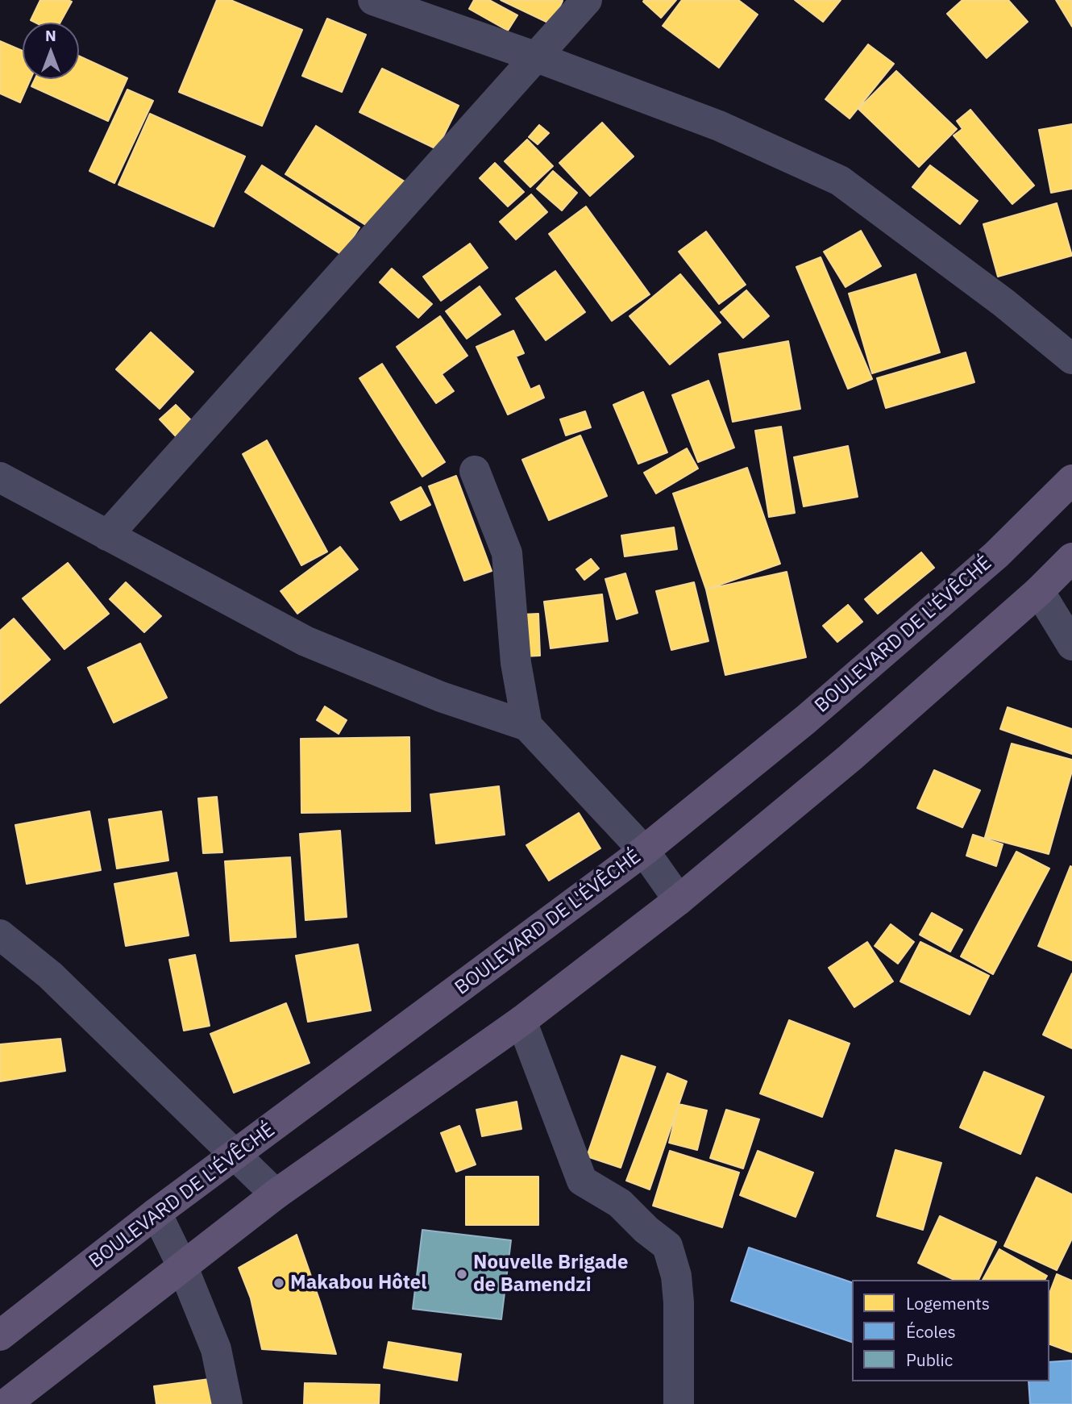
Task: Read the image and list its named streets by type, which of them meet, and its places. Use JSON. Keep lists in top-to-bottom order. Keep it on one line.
{"streets":{"main road":["BOULEVARD DE L'ÉVÊCHÉ"]},"places":["Nouvelle Brigade de Bamendzi","Makabou Hôtel"],"legend":["Logements","Écoles","Public"],"north":"top"}
